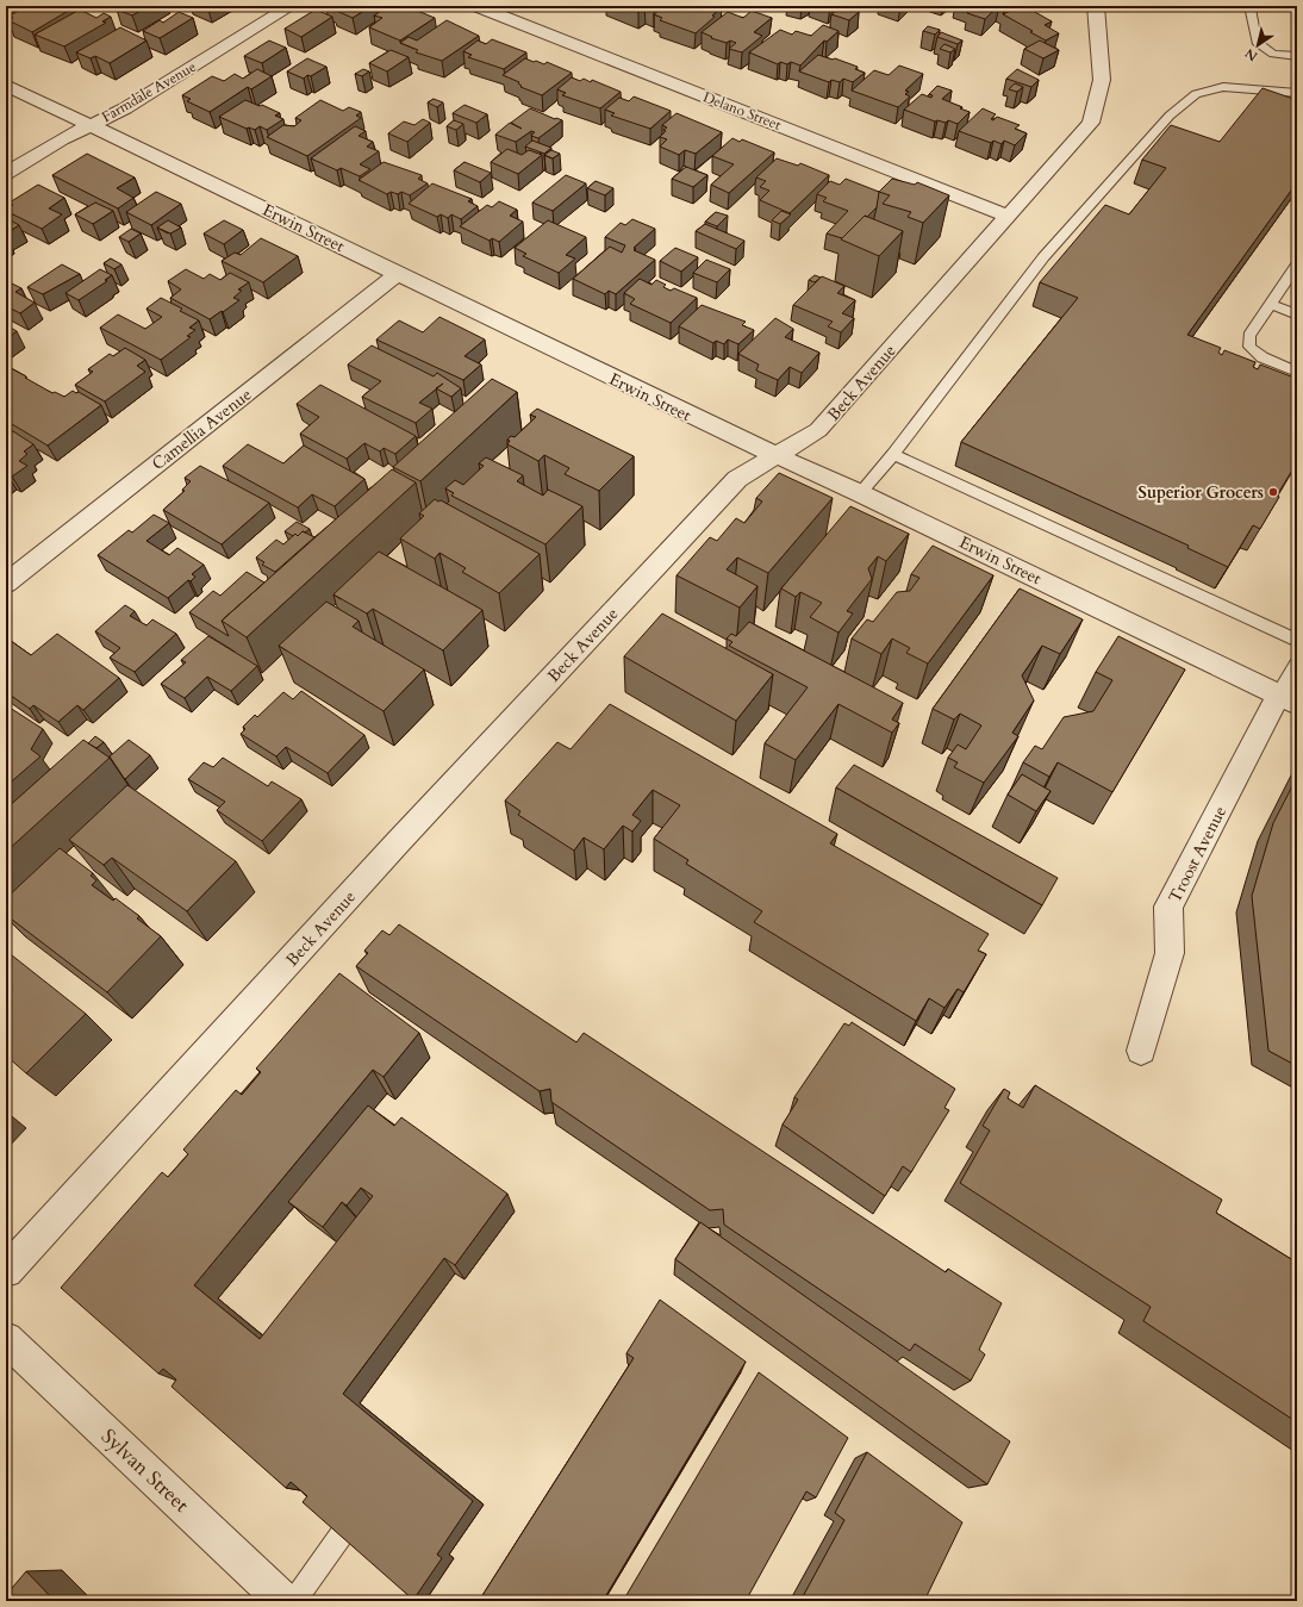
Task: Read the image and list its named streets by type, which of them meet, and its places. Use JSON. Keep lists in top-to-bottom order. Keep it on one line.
{"streets":{"street":["Farmdale Avenue","Delano Street","Erwin Street","Beck Avenue","Camellia Avenue","Troost Avenue","Sylvan Street"]},"crossings":[["Farmdale Avenue","Erwin Street"],["Delano Street","Beck Avenue"],["Erwin Street","Beck Avenue"],["Erwin Street","Camellia Avenue"],["Erwin Street","Troost Avenue"]],"places":["Superior Grocers"],"north":"bottom left"}
